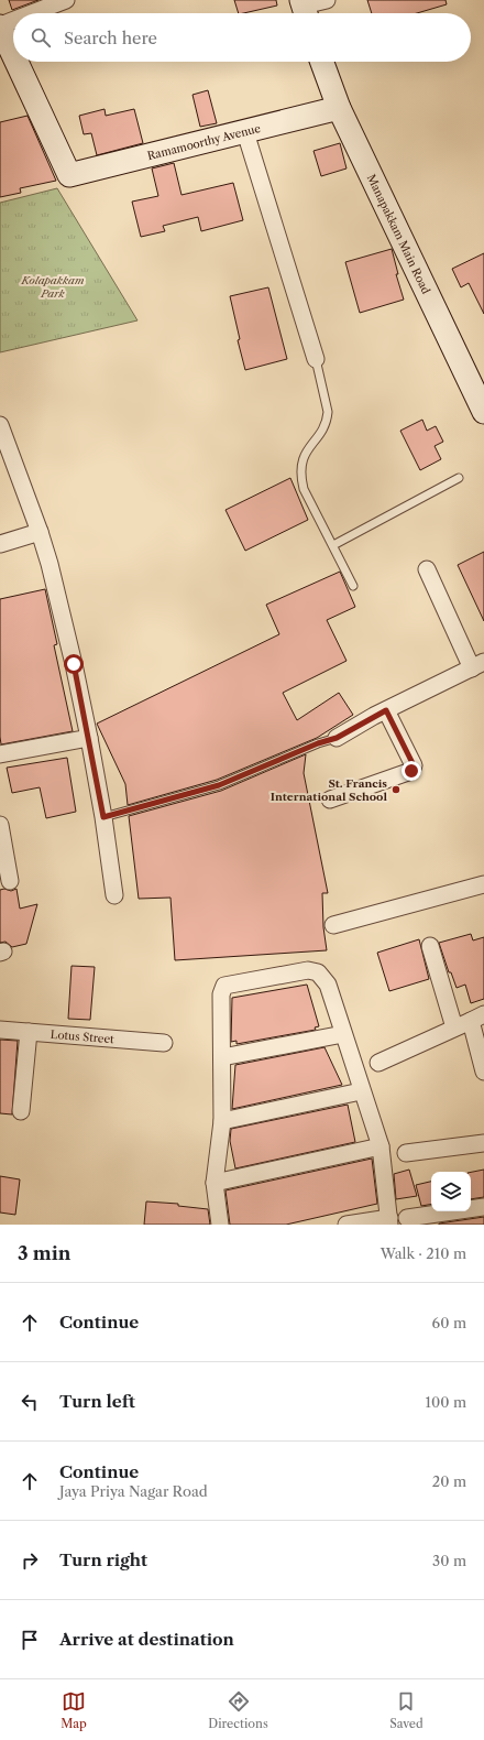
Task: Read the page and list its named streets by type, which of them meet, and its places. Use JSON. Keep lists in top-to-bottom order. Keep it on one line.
{"streets":{"street":["Ramamoorthy Avenue","Manapakkam Main Road","Lotus Street"]},"crossings":[["Ramamoorthy Avenue","Manapakkam Main Road"]],"parks":["Kolapakkam Park"],"places":["St. Francis International School"],"page":{"search":"Search here","heading":["3 min","Walk · 210 m"],"list":[["Continue","60 m"],["Turn left","100 m"],["Continue","Jaya Priya Nagar Road","20 m"],["Turn right","30 m"],"Arrive at destination"],"nav":["Map","Directions","Saved"]}}
